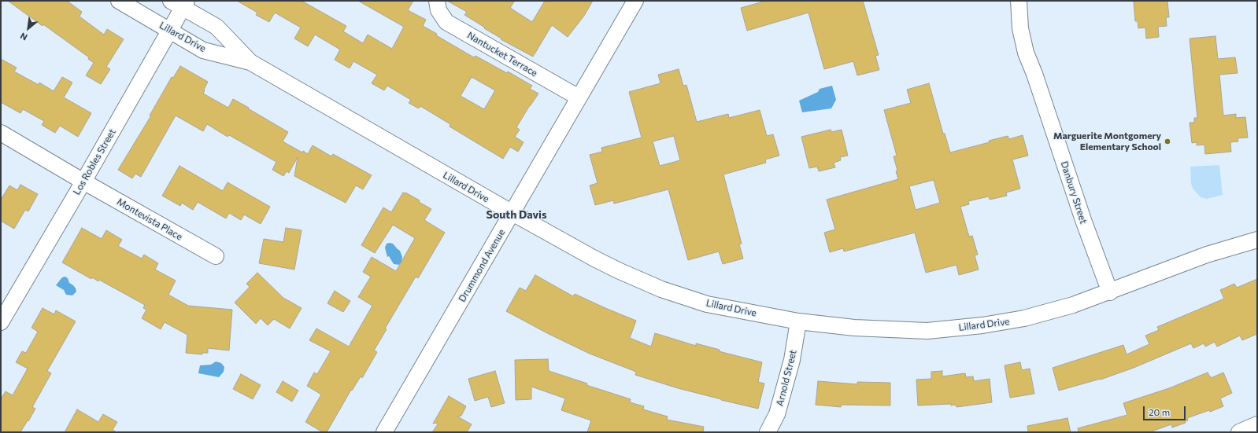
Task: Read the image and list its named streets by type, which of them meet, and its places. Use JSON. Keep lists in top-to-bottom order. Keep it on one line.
{"streets":{"street":["Lillard Drive","Nantucket Terrace","Los Robles Street","Danbury Street","Montevista Place","Drummond Avenue","Arnold Street"]},"crossings":[["Lillard Drive","Los Robles Street"],["Lillard Drive","Danbury Street"],["Lillard Drive","Drummond Avenue"],["Lillard Drive","Arnold Street"],["Nantucket Terrace","Drummond Avenue"],["Los Robles Street","Montevista Place"]],"districts":["South Davis"],"places":["Marguerite Montgomery Elementary School"],"scale_bar":"20 m","north":"bottom left"}
